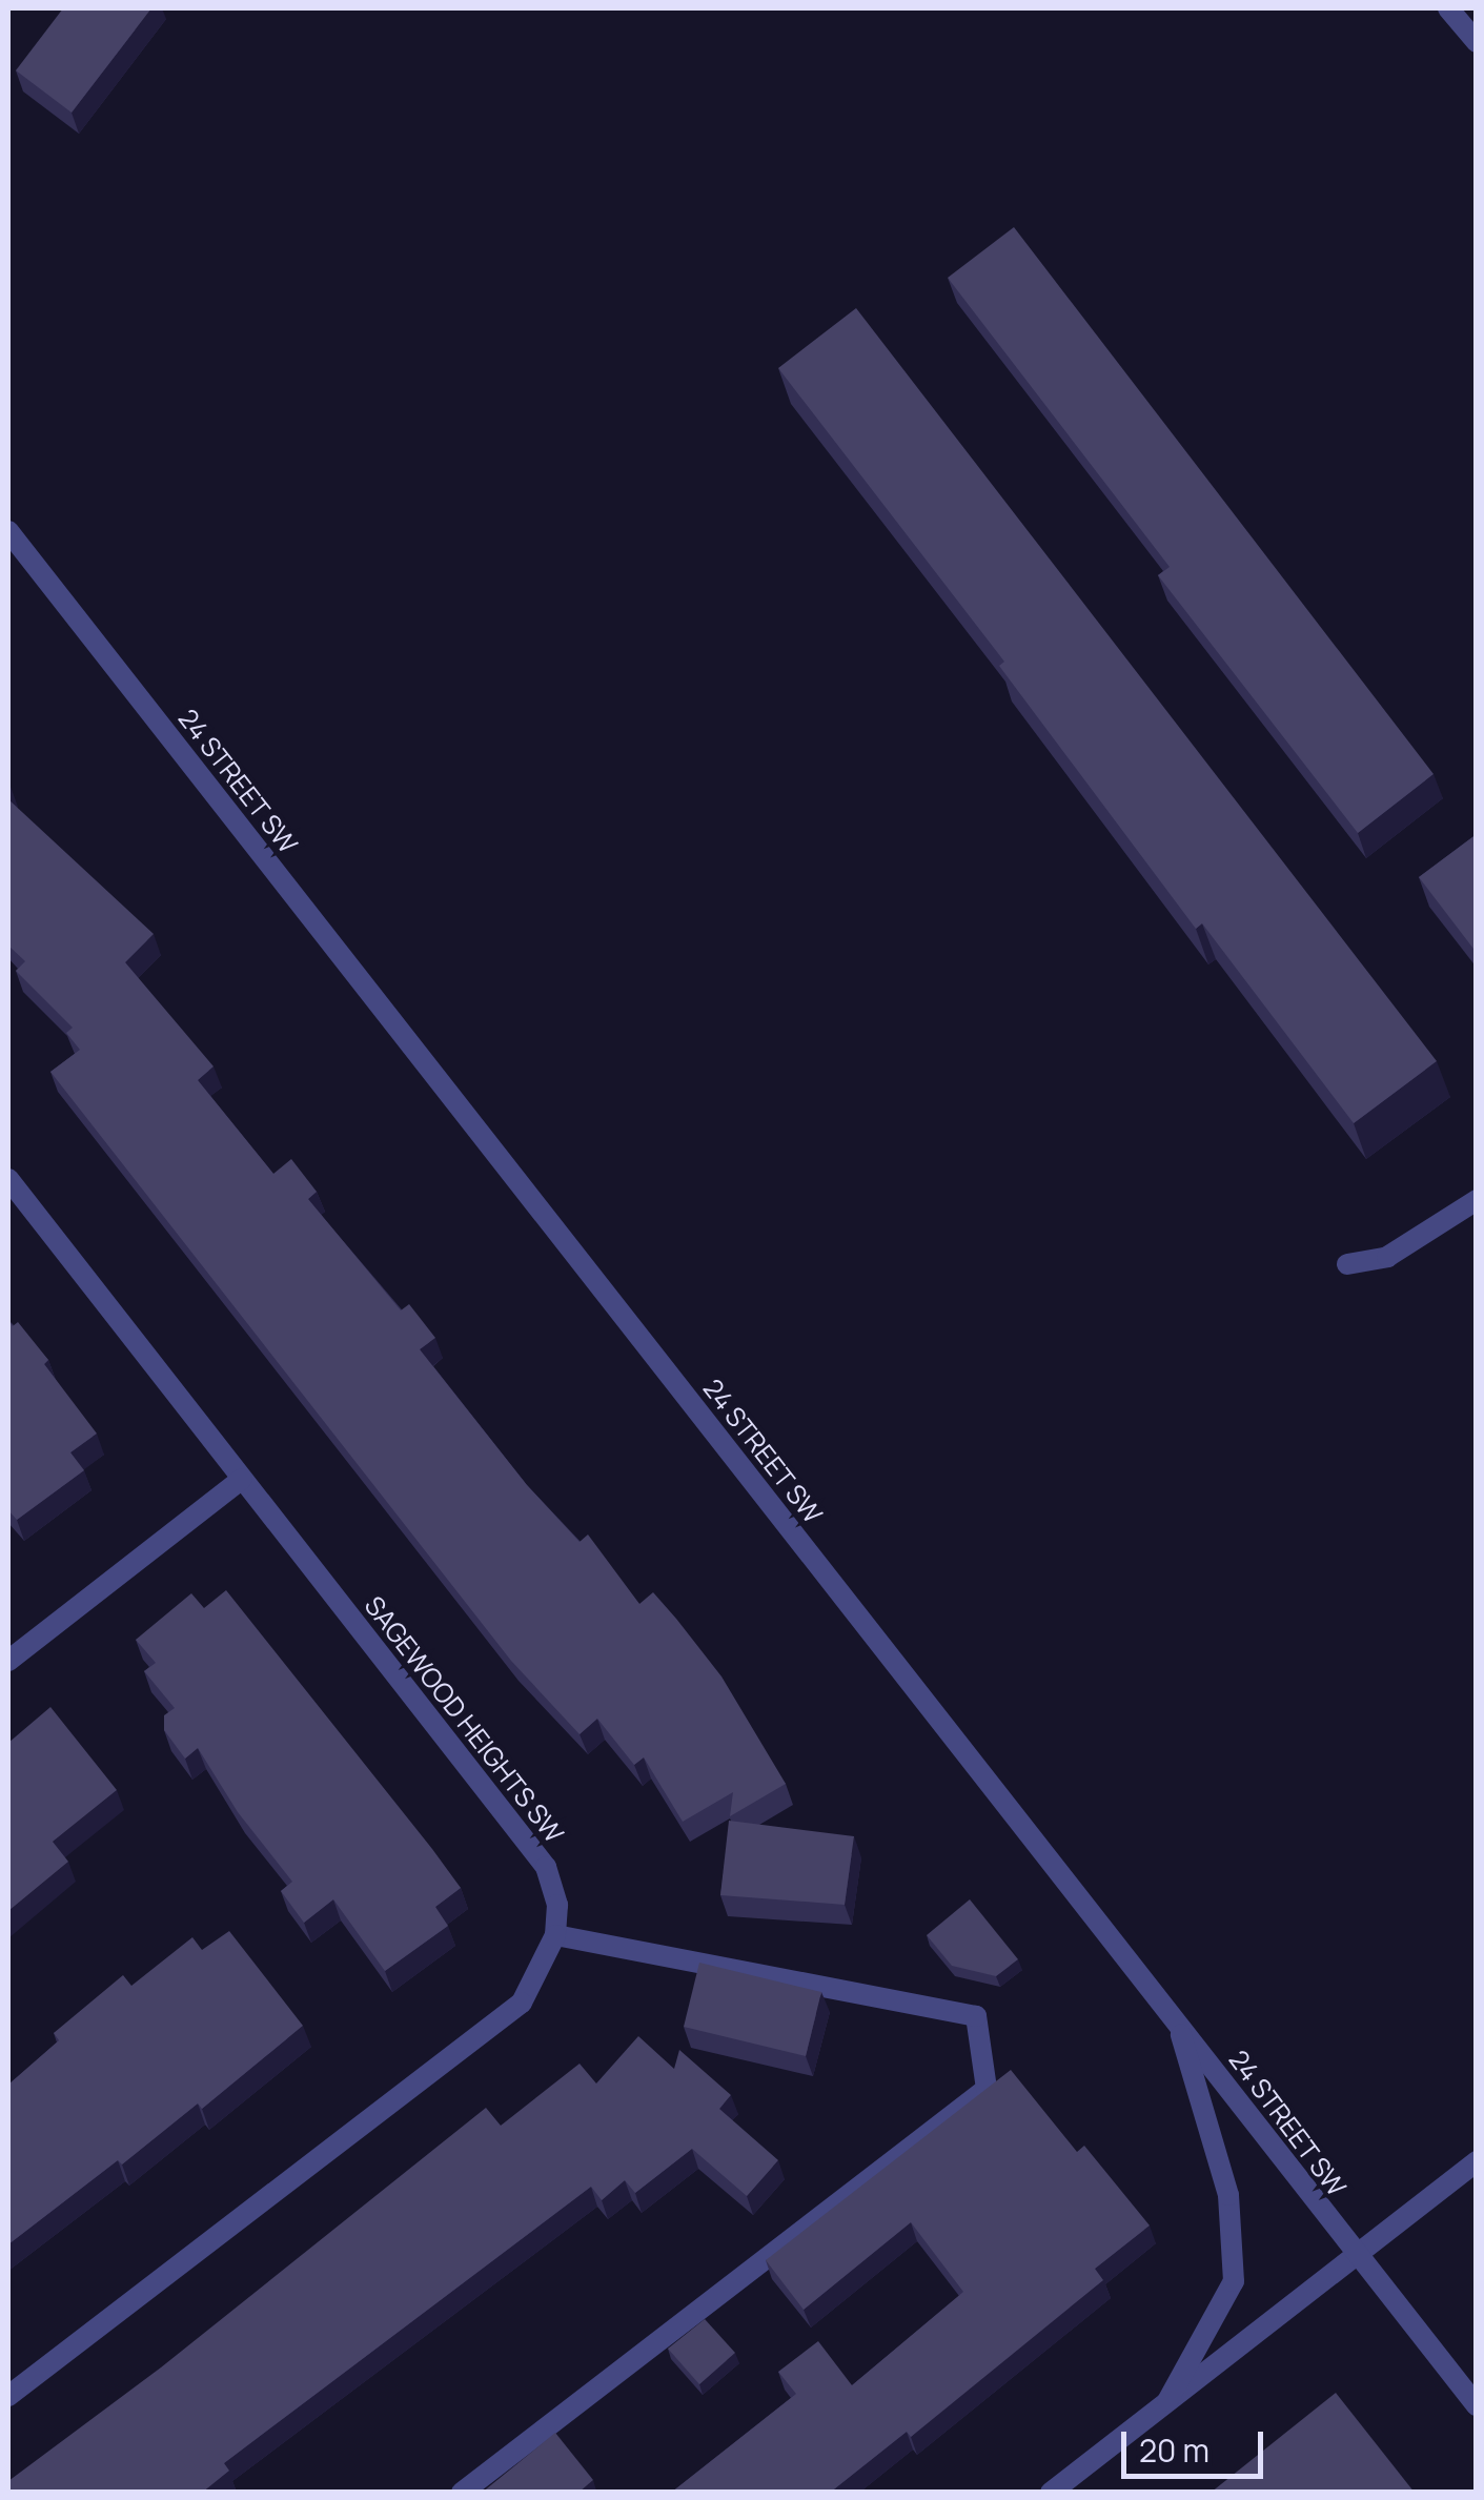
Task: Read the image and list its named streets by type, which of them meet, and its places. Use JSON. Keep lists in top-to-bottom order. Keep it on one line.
{"streets":{"street":["24 STREET SW","SAGEWOOD HEIGHTS SW"]},"scale_bar":"20 m"}
